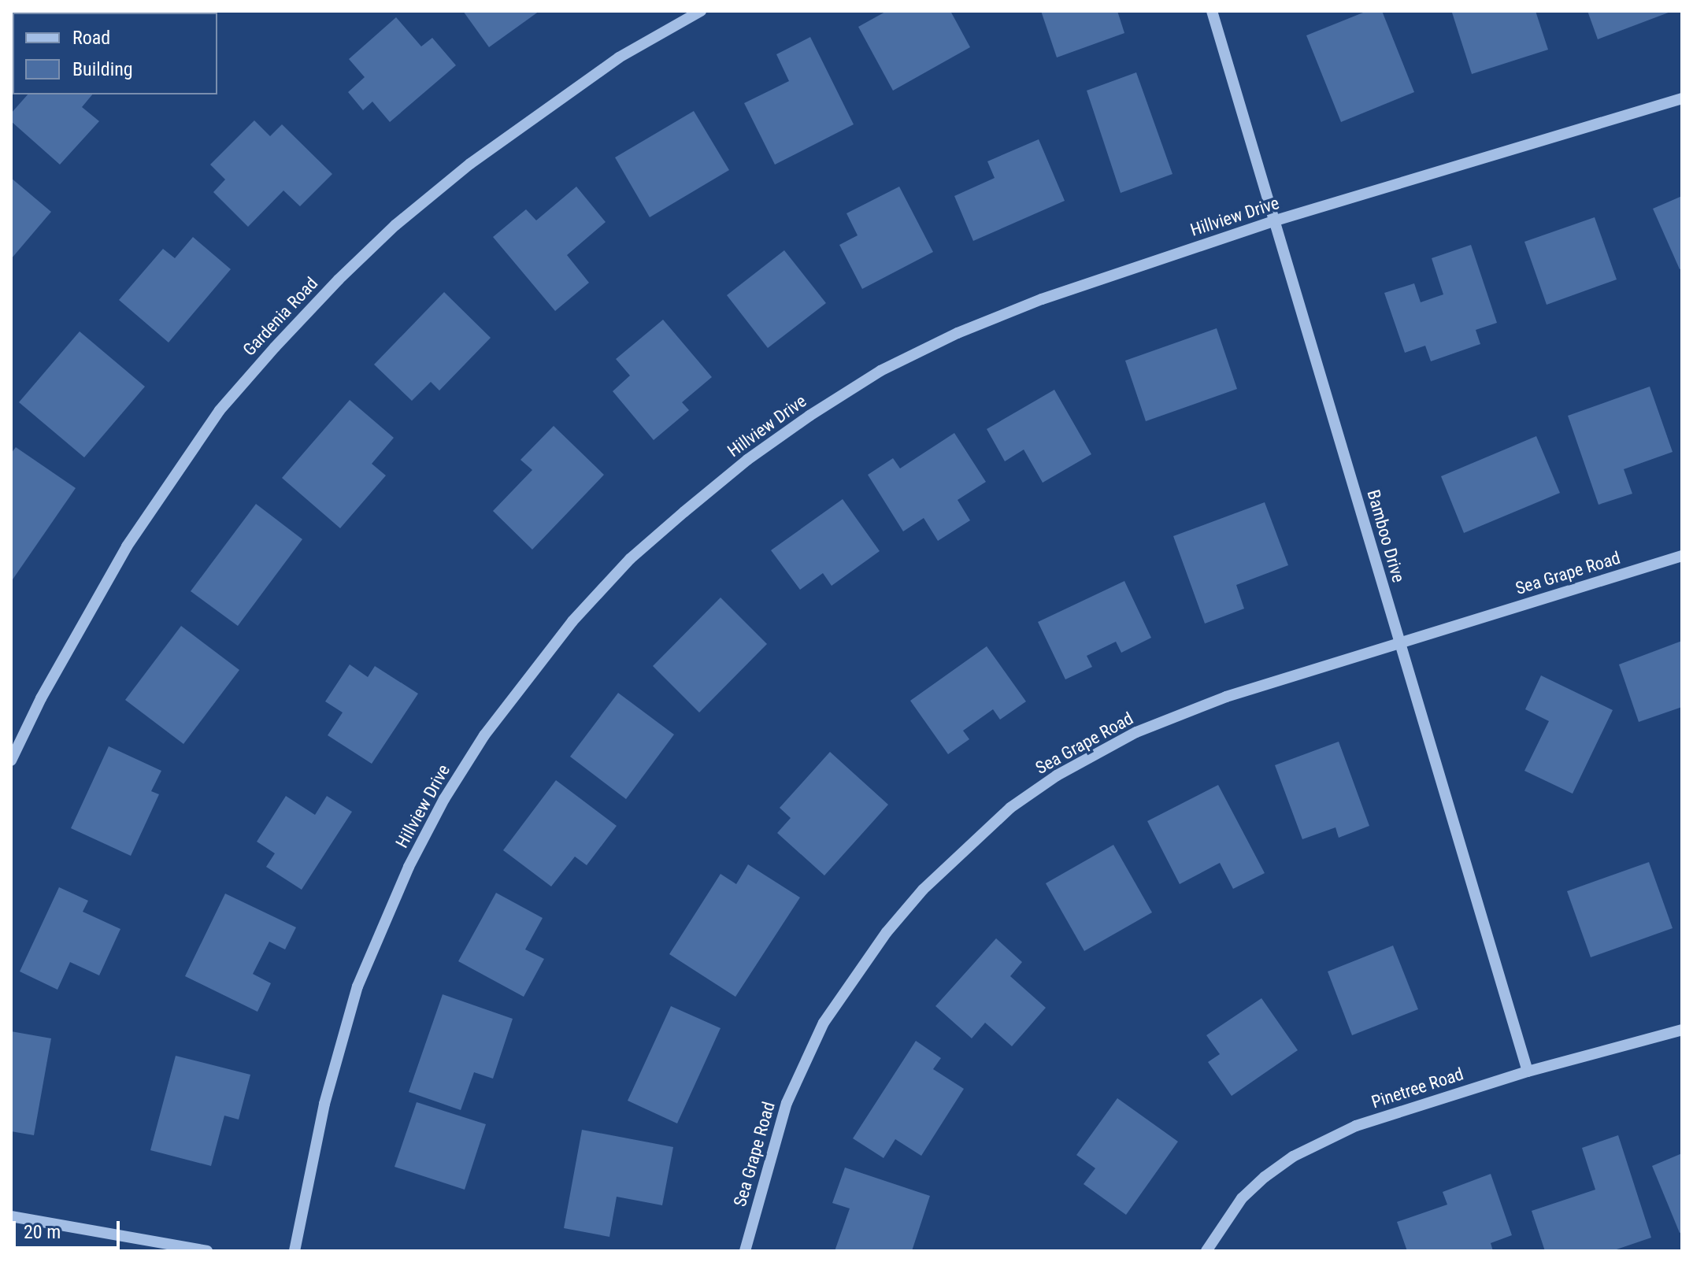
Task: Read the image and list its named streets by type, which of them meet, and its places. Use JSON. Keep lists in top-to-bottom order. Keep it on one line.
{"streets":{"street":["Hillview Drive","Gardenia Road","Bamboo Drive","Sea Grape Road","Pinetree Road"]},"crossings":[["Hillview Drive","Bamboo Drive"],["Bamboo Drive","Sea Grape Road"],["Bamboo Drive","Pinetree Road"]],"legend":["Road","Building"],"scale_bar":"20 m"}
